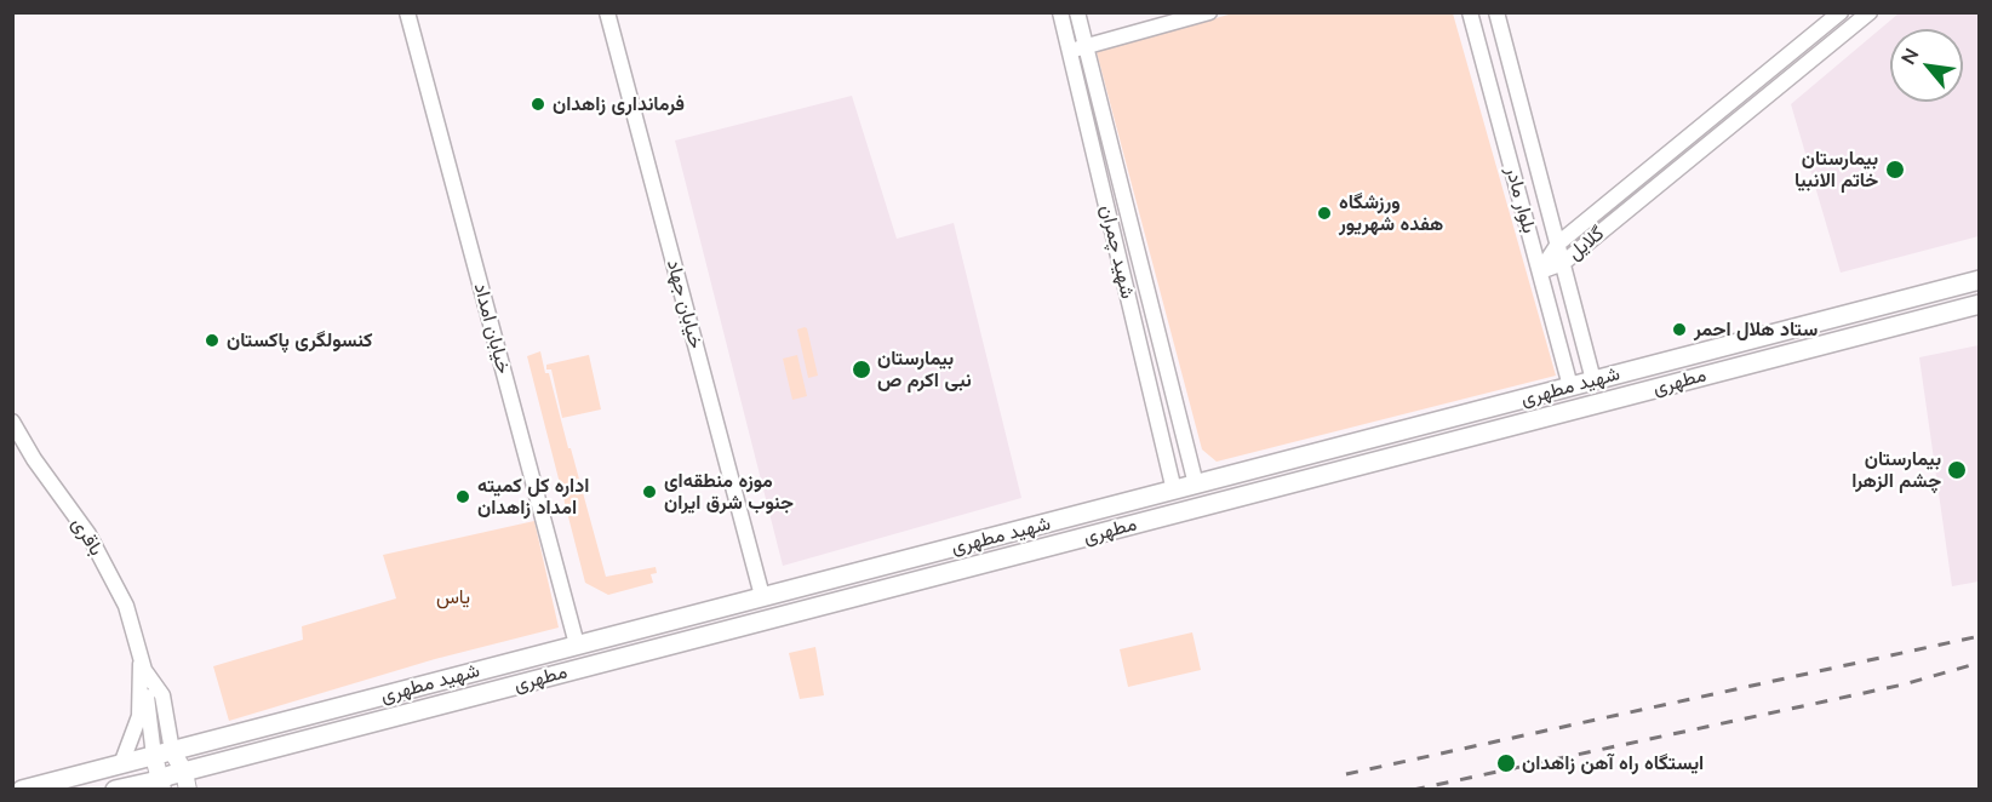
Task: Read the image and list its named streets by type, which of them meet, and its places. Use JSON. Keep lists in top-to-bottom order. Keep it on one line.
{"streets":{"main road":["مطهری","شهید مطهری"],"street":["بلوار مادر","گلایل","شهید چمران","خیابان جهاد","خیابان امداد","باقری"]},"crossings":[["بلوار مادر","گلایل"],["بلوار مادر","شهید مطهری"],["شهید چمران","شهید مطهری"],["خیابان جهاد","شهید مطهری"],["خیابان امداد","شهید مطهری"]],"parks":["یاس"],"places":["فرمانداری زاهدان","بیمارستان خاتم الانبیا","ورزشگاه هفده شهریور","ستاد هلال احمر","کنسولگری پاکستان","بیمارستان نبی اکرم ص","بیمارستان چشم الزهرا","موزه منطقه‌ای جنوب شرق ایران","اداره کل کمیته امداد زاهدان","ایستگاه راه آهن زاهدان"],"north":"top left"}
